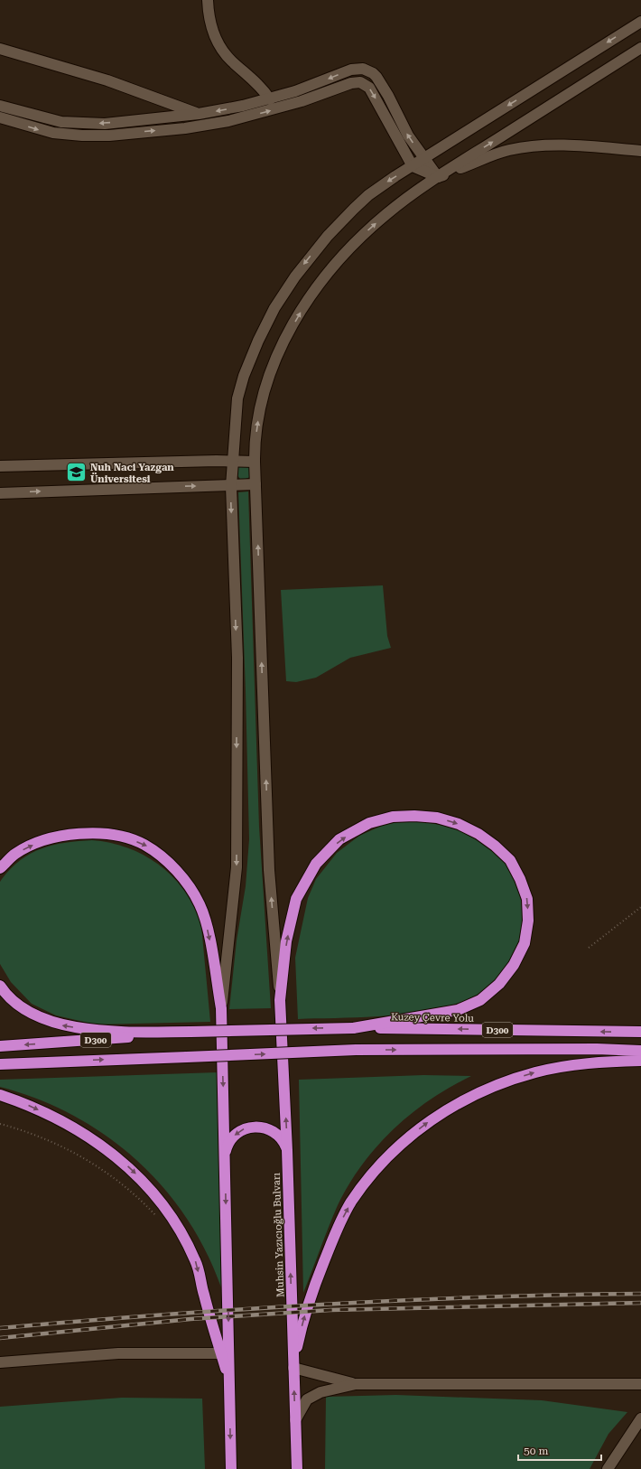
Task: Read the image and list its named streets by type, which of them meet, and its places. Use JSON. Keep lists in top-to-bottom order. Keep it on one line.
{"streets":{"highway":["Kuzey Çevre Yolu","D300","Muhsin Yazıcıoğlu Bulvarı"]},"crossings":[["Kuzey Çevre Yolu","D300"],["Kuzey Çevre Yolu","Muhsin Yazıcıoğlu Bulvarı"],["D300","Muhsin Yazıcıoğlu Bulvarı"]],"places":{"school or university":["Nuh Naci Yazgan Üniversitesi"]},"scale_bar":"50 m"}
